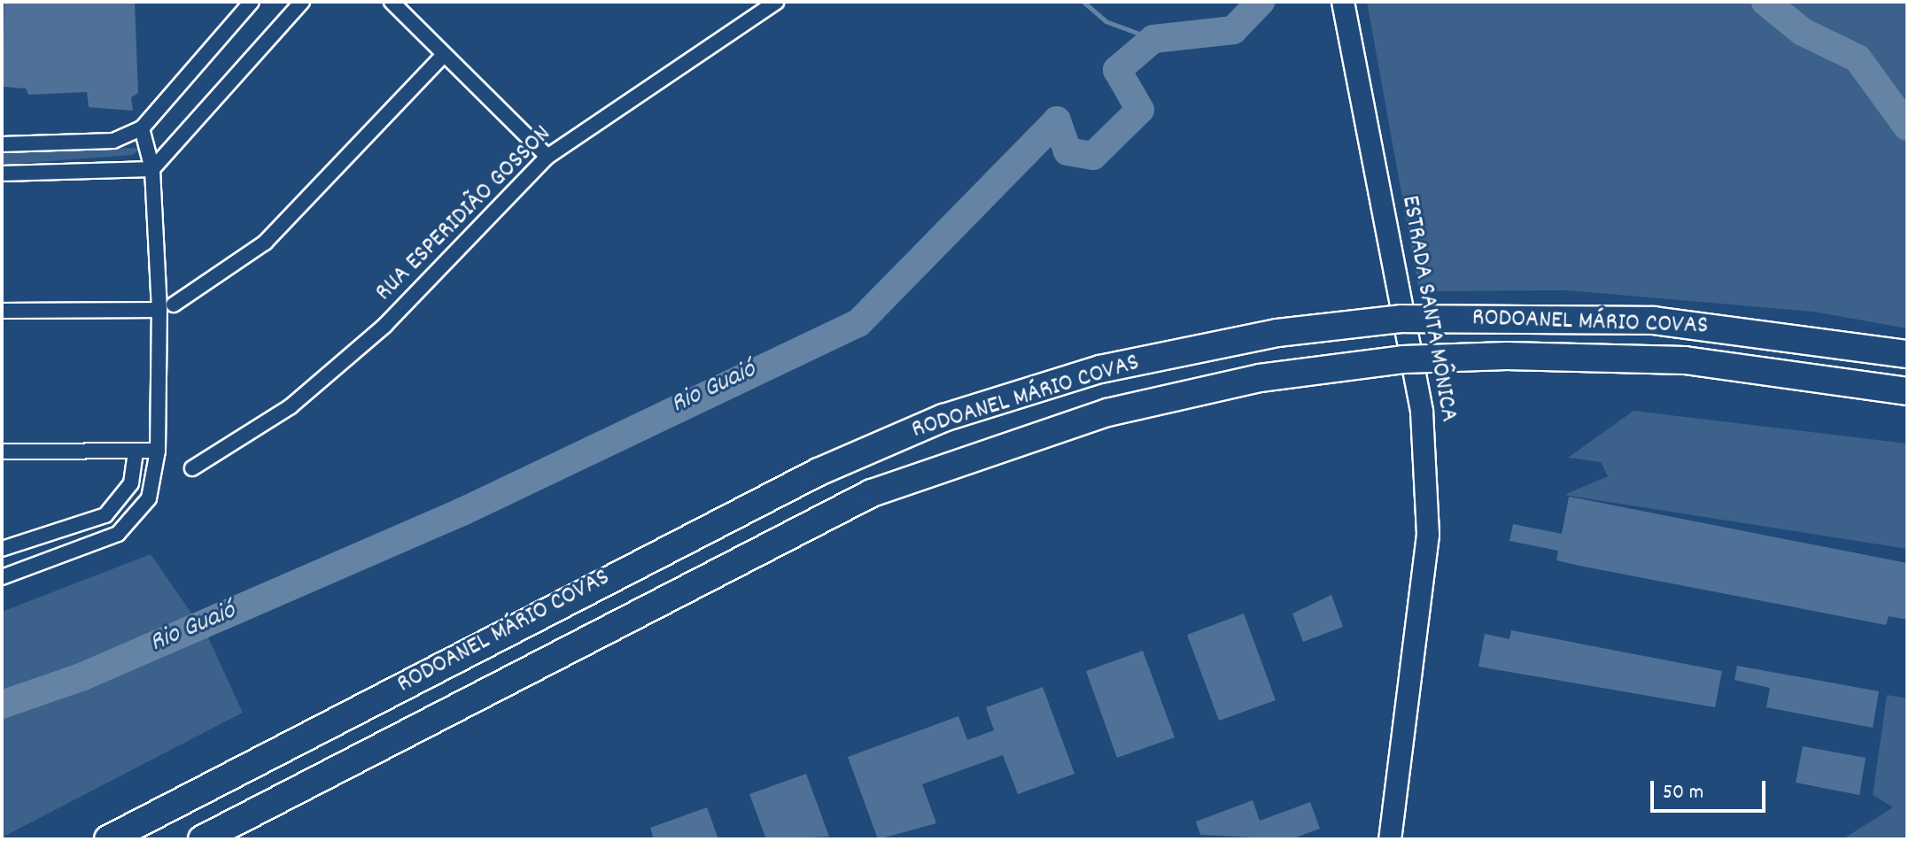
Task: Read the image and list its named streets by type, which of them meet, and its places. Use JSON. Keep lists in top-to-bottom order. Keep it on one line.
{"streets":{"highway":["RODOANEL MÁRIO COVAS"],"main road":["ESTRADA SANTA MÔNICA"],"street":["RUA ESPERIDIÃO GOSSON"]},"water":["Rio Guaió"],"scale_bar":"50 m"}
